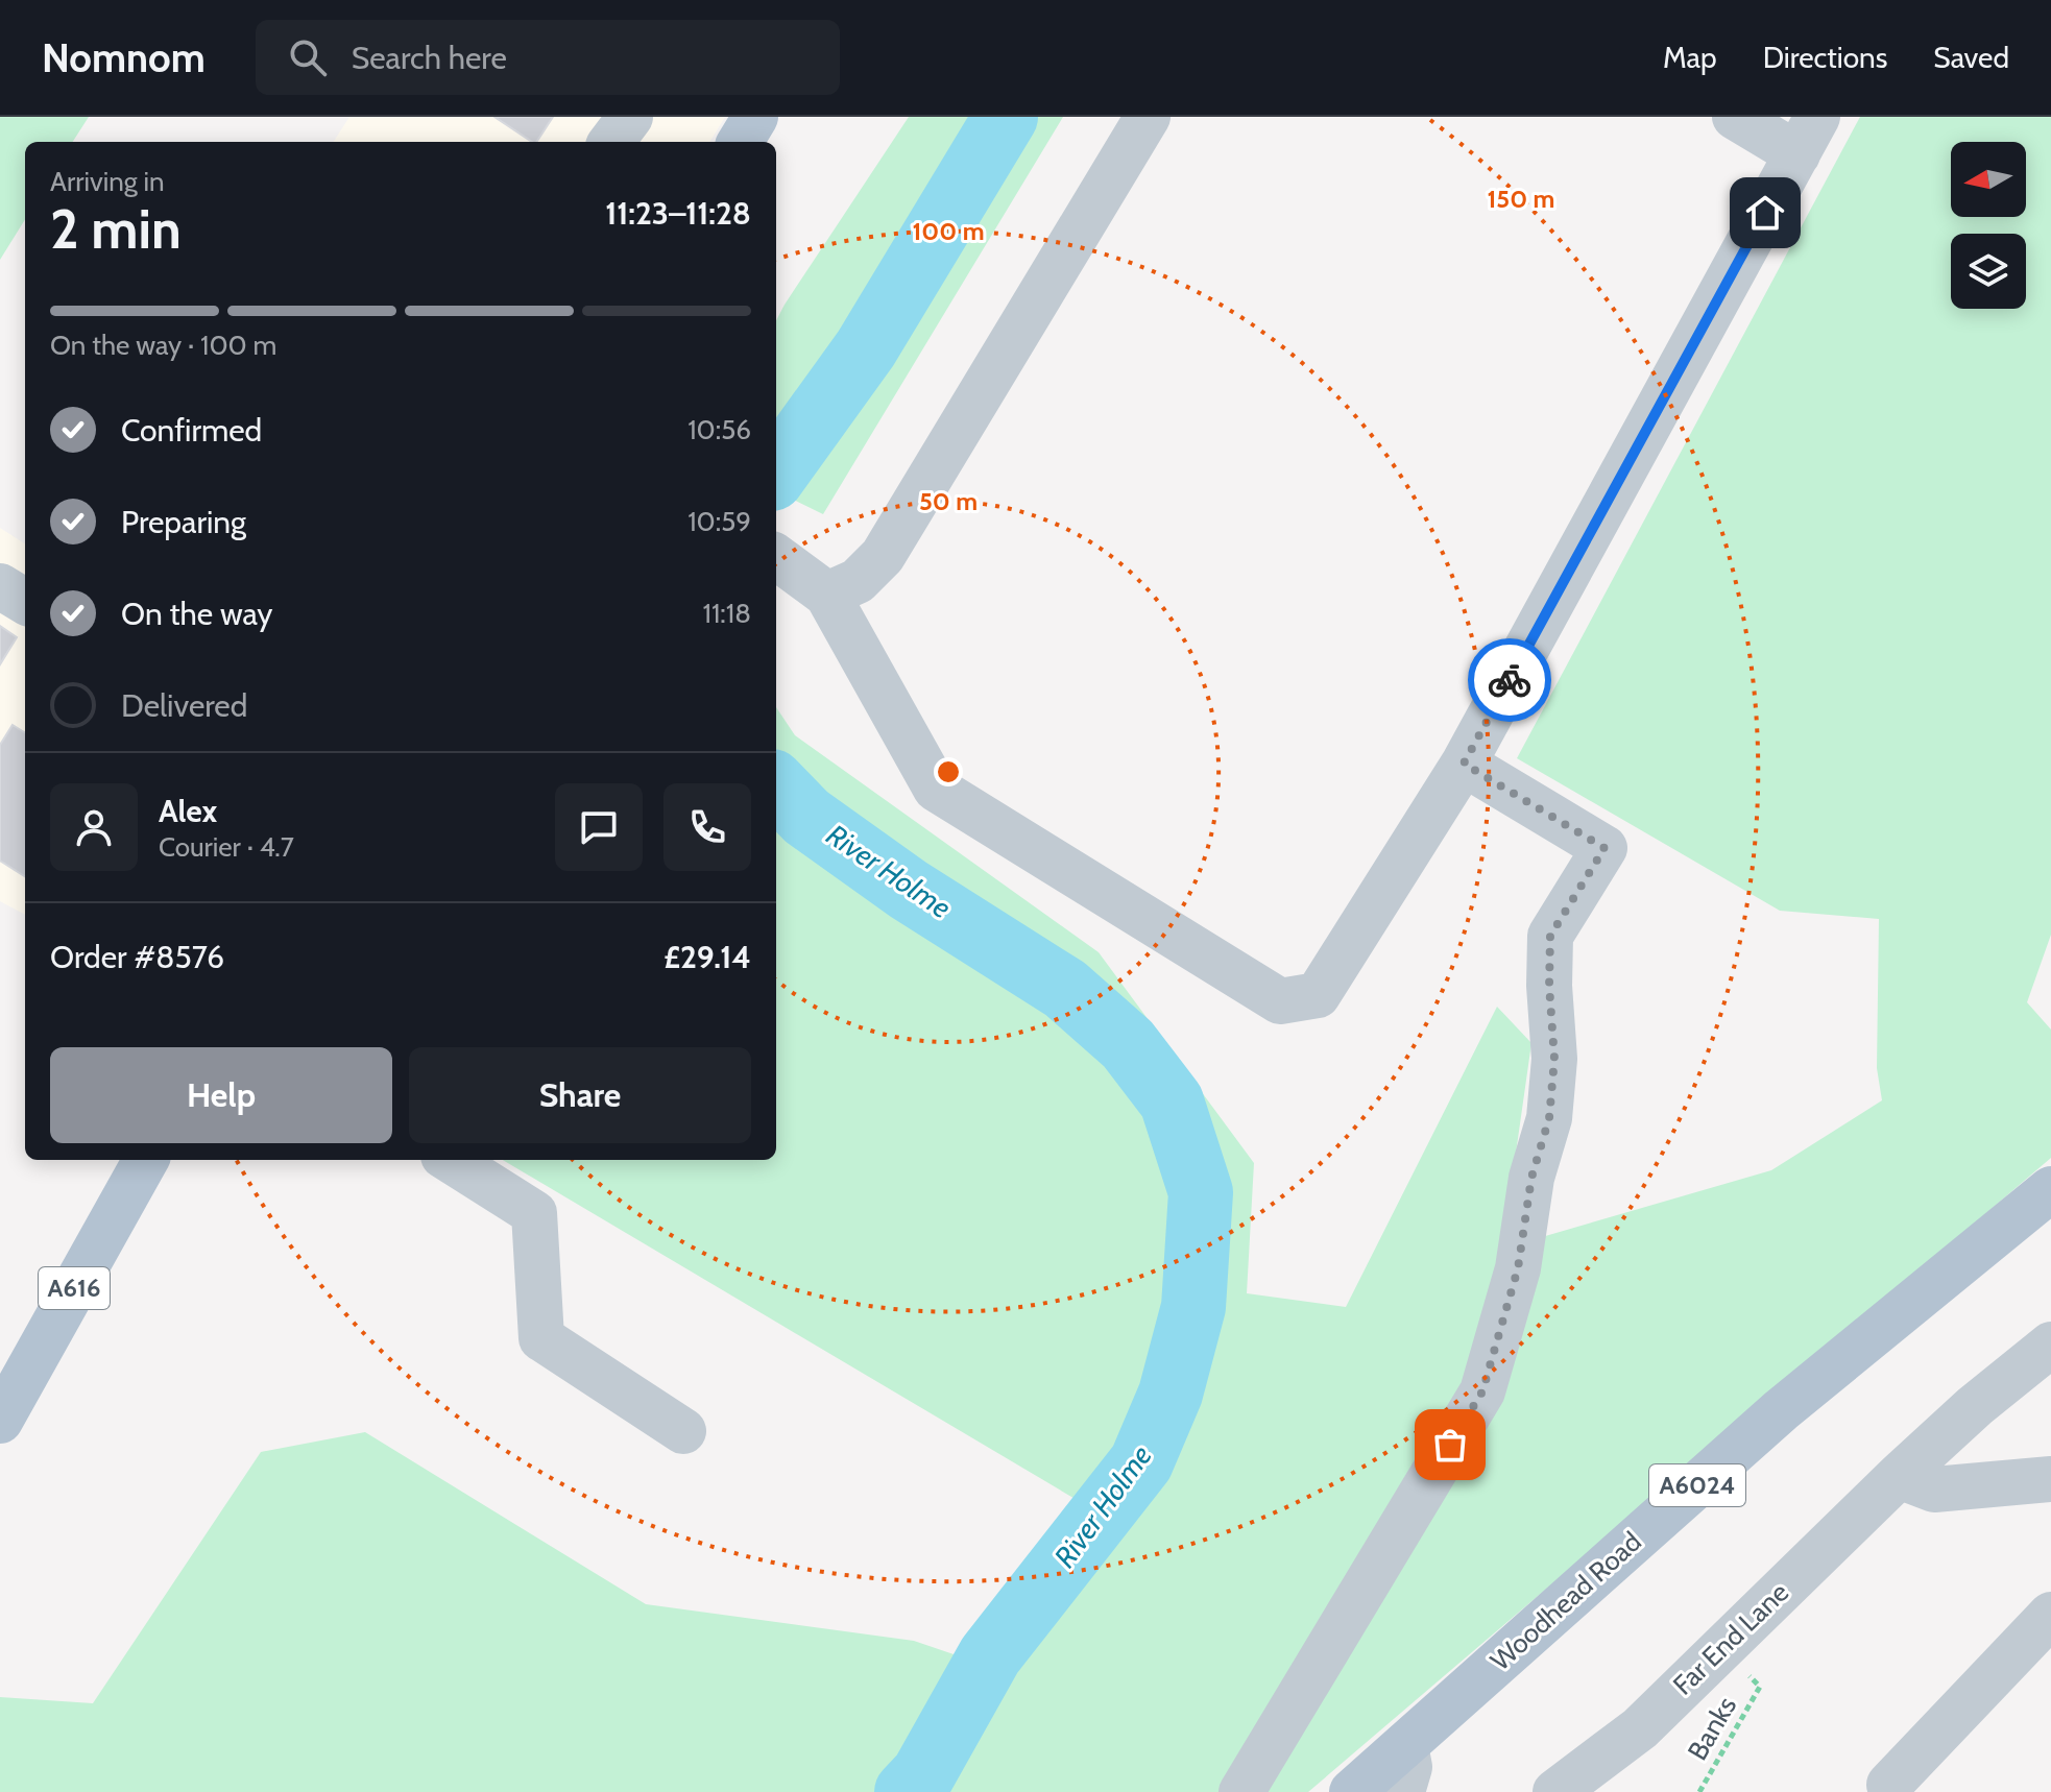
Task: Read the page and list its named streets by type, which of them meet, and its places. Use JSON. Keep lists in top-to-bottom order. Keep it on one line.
{"streets":{"main road":["A616","A6024","Woodhead Road"],"street":["Far End Lane"],"path":["Banks"]},"water":["River Holme"],"north":"left","page":{"header":"Nomnom","search":"Search here","nav":["Map","Directions","Saved"],"heading":["2 min","Arriving in","11:23–11:28"],"panel":["Alex","Courier · 4.7","Order #8576","£29.14"],"bar":"On the way · 100 m","list":[["Confirmed","10:56"],["Preparing","10:59"],["On the way","11:18"],"Delivered"],"buttons":["Help","Share"]},"rings":["150 m","100 m","50 m"]}
